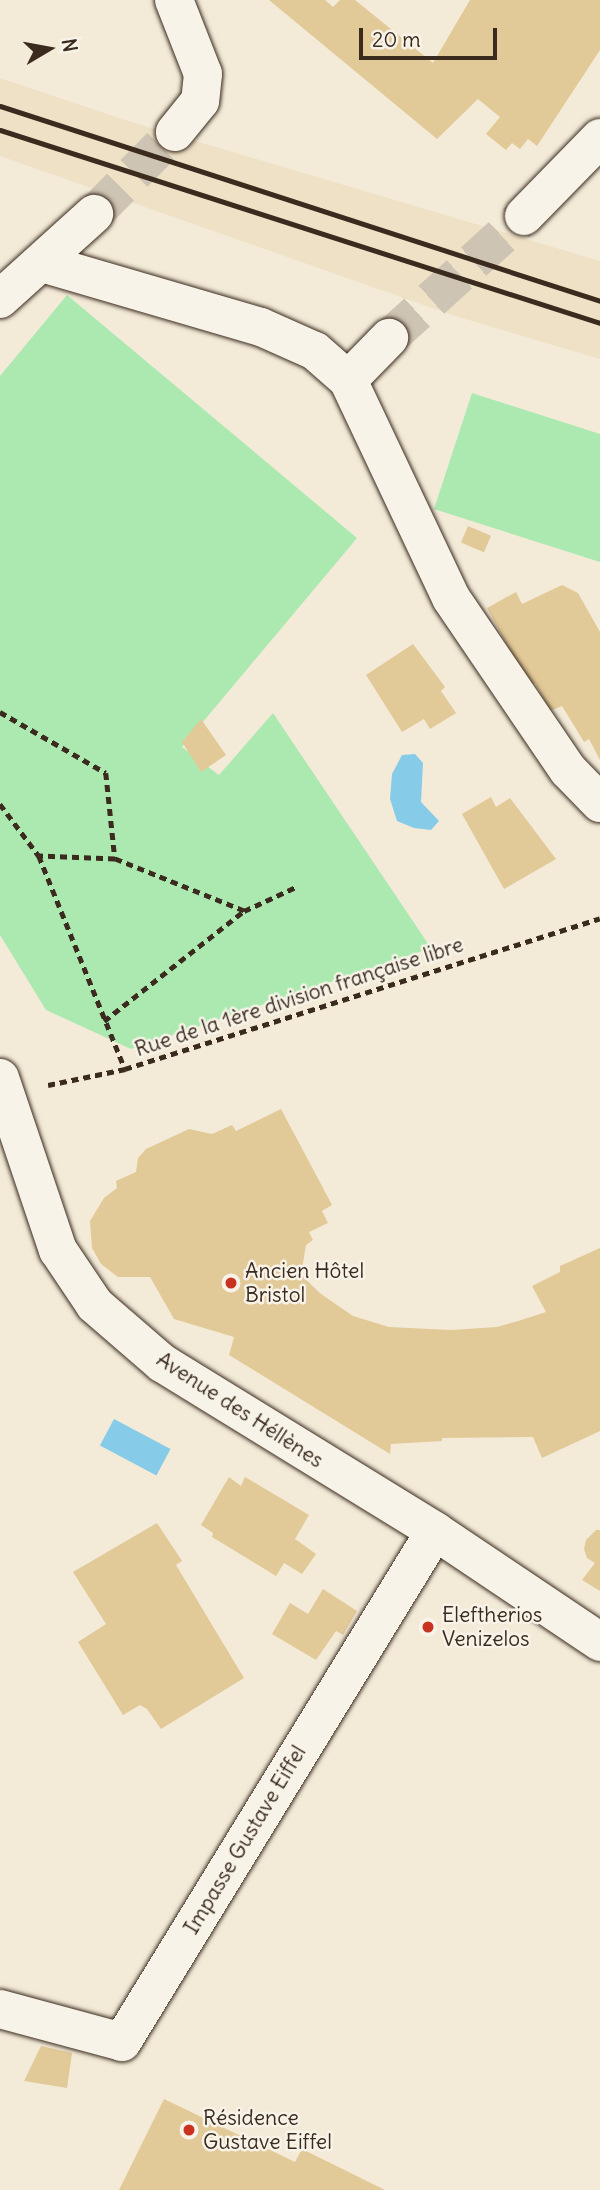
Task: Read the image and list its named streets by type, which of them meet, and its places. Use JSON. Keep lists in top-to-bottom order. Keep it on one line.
{"streets":{"street":["Avenue des Héllènes","Impasse Gustave Eiffel"],"path":["Rue de la 1ère division française libre"]},"crossings":[["Rue de la 1ère division française libre","Avenue des Héllènes"],["Avenue des Héllènes","Impasse Gustave Eiffel"]],"places":["Ancien Hôtel Bristol","Eleftherios Venizelos","Résidence Gustave Eiffel"],"scale_bar":"20 m","north":"right"}
